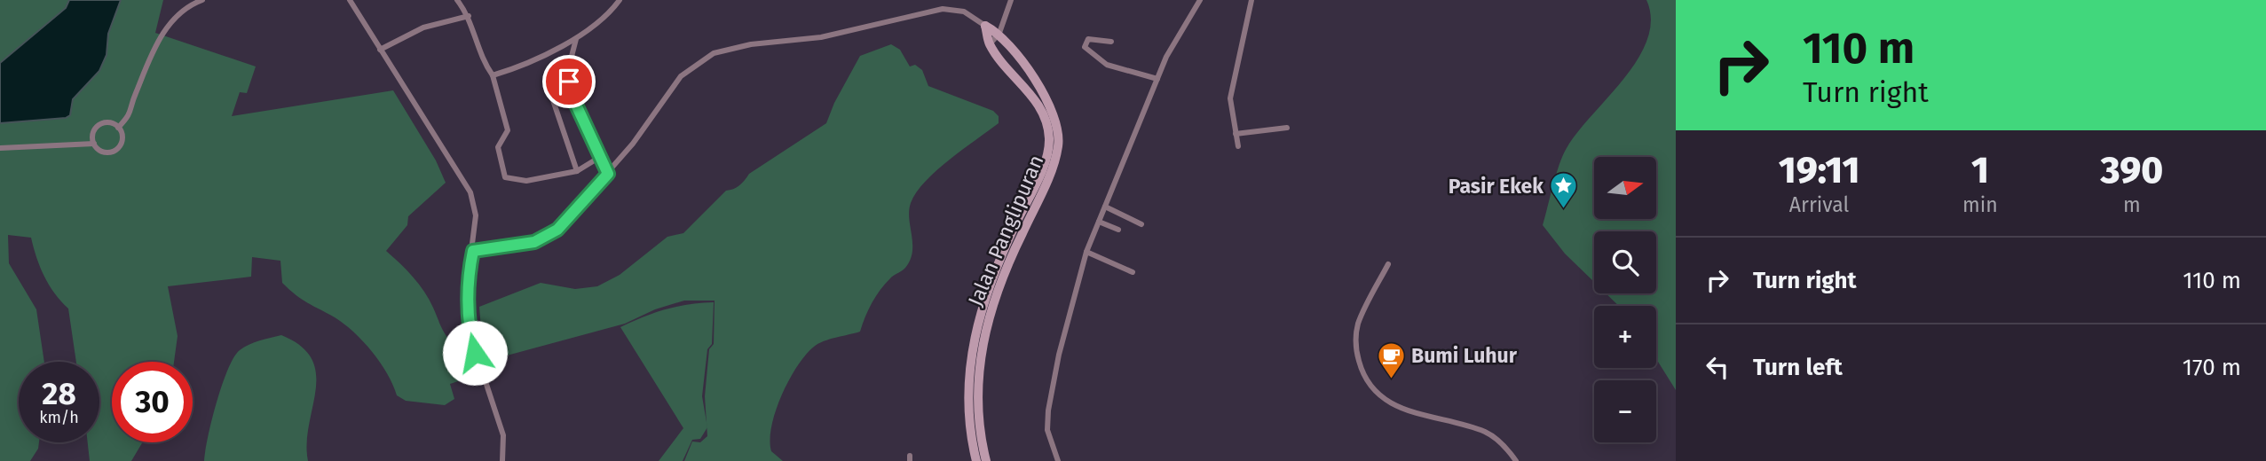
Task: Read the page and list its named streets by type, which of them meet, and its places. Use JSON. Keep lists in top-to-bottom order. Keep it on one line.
{"streets":{"main road":["Jalan Panglipuran"]},"places":{"place":["Pasir Ekek"],"cafe":["Bumi Luhur"]},"north":"right","page":{"turn":["110 m","Turn right"],"eta":["19:11","Arrival","1","min","390","m"],"map_buttons":["+","−"],"list":[{"name":"Turn right","value":"110 m"},{"name":"Turn left","value":"170 m"}],"speed":"28 km/h","limit":"30"}}
